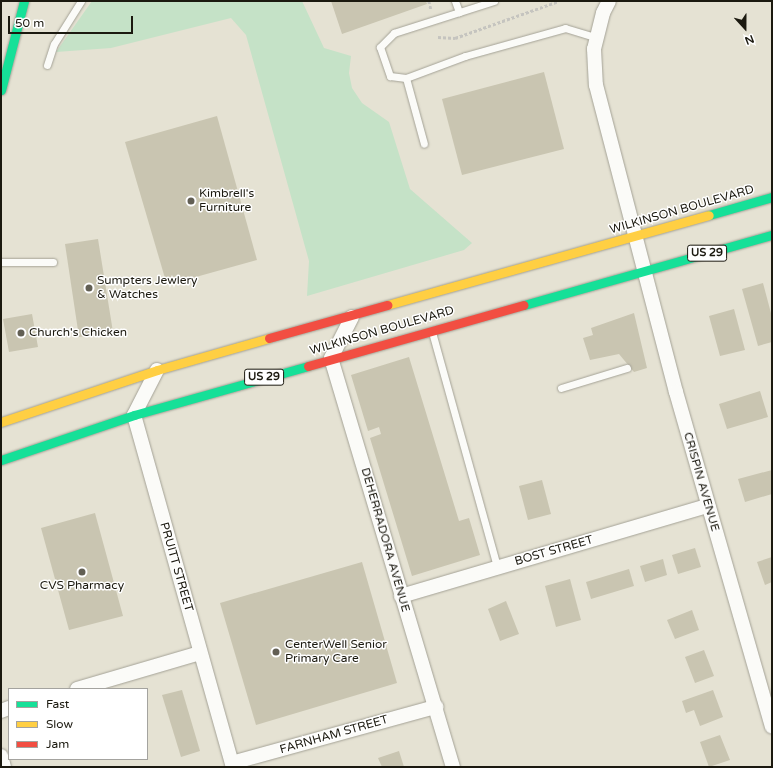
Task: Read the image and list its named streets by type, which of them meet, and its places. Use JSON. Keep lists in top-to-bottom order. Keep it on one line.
{"streets":{"main road":["WILKINSON BOULEVARD","US 29"],"street":["CRISPIN AVENUE","DEHERRADORA AVENUE","BOST STREET","PRUITT STREET","FARNHAM STREET"]},"crossings":[["WILKINSON BOULEVARD","CRISPIN AVENUE"],["WILKINSON BOULEVARD","DEHERRADORA AVENUE"],["WILKINSON BOULEVARD","PRUITT STREET"],["CRISPIN AVENUE","BOST STREET"],["DEHERRADORA AVENUE","BOST STREET"],["DEHERRADORA AVENUE","FARNHAM STREET"],["PRUITT STREET","FARNHAM STREET"]],"places":["Kimbrell's Furniture","Sumpters Jewlery & Watches","Church's Chicken","CVS Pharmacy","CenterWell Senior Primary Care"],"legend":["Fast","Slow","Jam"],"scale_bar":"50 m","north":"bottom"}
